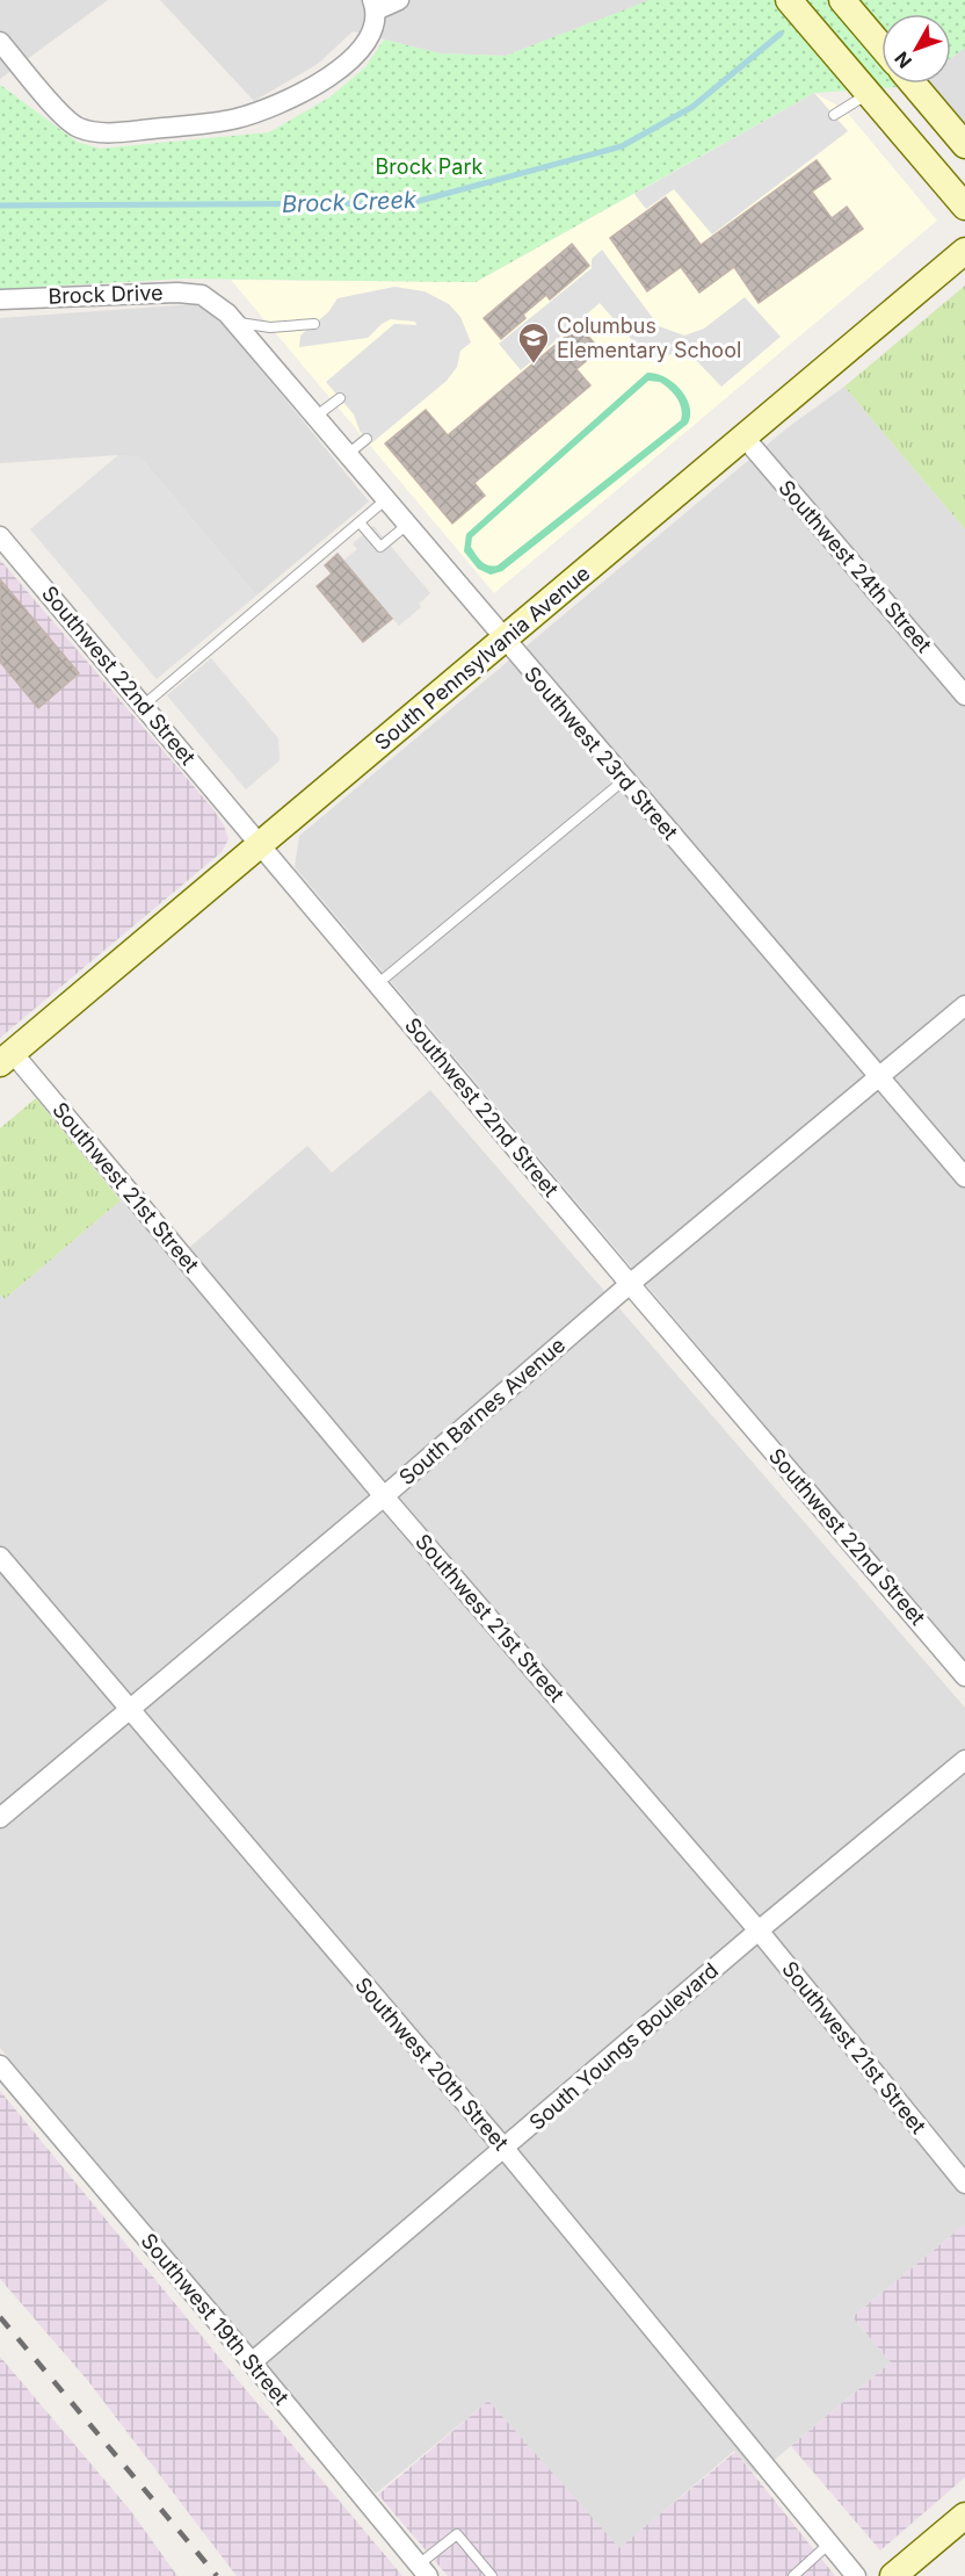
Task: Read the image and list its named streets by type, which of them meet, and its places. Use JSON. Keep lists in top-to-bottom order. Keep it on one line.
{"streets":{"main road":["South Pennsylvania Avenue"],"street":["Brock Drive","Southwest 24th Street","Southwest 22nd Street","Southwest 23rd Street","Southwest 21st Street","South Barnes Avenue","South Youngs Boulevard","Southwest 20th Street","Southwest 19th Street"]},"crossings":[["Brock Drive","Southwest 23rd Street"],["Southwest 24th Street","South Pennsylvania Avenue"],["South Pennsylvania Avenue","Southwest 22nd Street"],["South Pennsylvania Avenue","Southwest 23rd Street"],["South Pennsylvania Avenue","Southwest 21st Street"],["Southwest 22nd Street","South Barnes Avenue"],["Southwest 23rd Street","South Barnes Avenue"],["Southwest 21st Street","South Barnes Avenue"],["Southwest 21st Street","South Youngs Boulevard"],["South Barnes Avenue","Southwest 20th Street"],["South Youngs Boulevard","Southwest 20th Street"],["South Youngs Boulevard","Southwest 19th Street"]],"water":["Brock Creek"],"parks":["Brock Park"],"places":{"school or university":["Columbus Elementary School"]},"north":"bottom left"}
